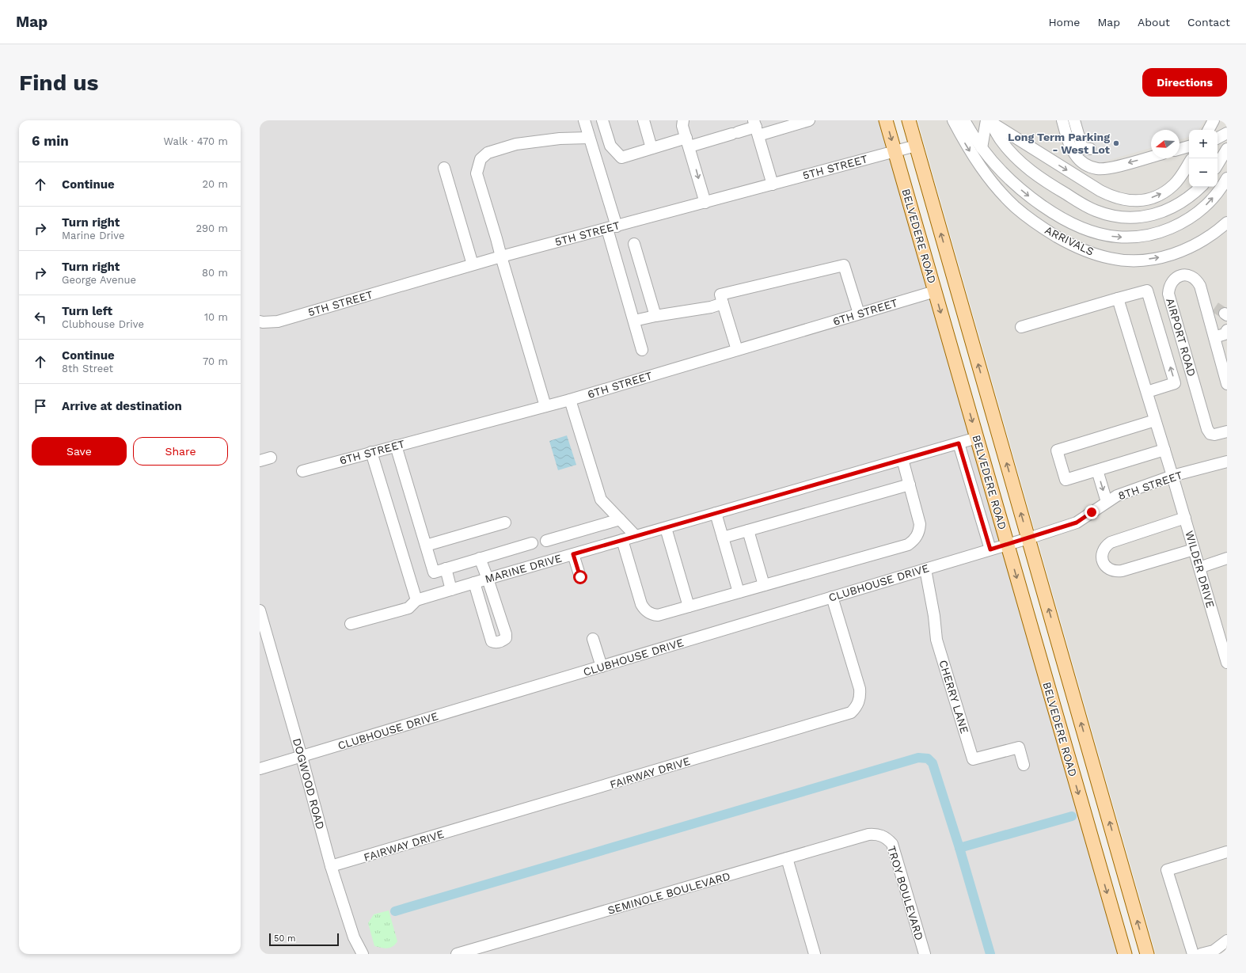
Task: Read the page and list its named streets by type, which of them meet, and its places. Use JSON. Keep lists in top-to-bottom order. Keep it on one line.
{"streets":{"main road":["BELVEDERE ROAD"],"street":["5TH STREET","ARRIVALS","6TH STREET","AIRPORT ROAD","8TH STREET","MARINE DRIVE","WILDER DRIVE","CLUBHOUSE DRIVE","CHERRY LANE","FAIRWAY DRIVE","DOGWOOD ROAD","SEMINOLE BOULEVARD","TROY BOULEVARD"]},"crossings":[["5TH STREET","BELVEDERE ROAD"],["BELVEDERE ROAD","6TH STREET"],["BELVEDERE ROAD","8TH STREET"],["BELVEDERE ROAD","MARINE DRIVE"],["BELVEDERE ROAD","CLUBHOUSE DRIVE"],["8TH STREET","WILDER DRIVE"],["8TH STREET","CLUBHOUSE DRIVE"],["CLUBHOUSE DRIVE","CHERRY LANE"],["CLUBHOUSE DRIVE","FAIRWAY DRIVE"],["CLUBHOUSE DRIVE","DOGWOOD ROAD"],["FAIRWAY DRIVE","DOGWOOD ROAD"],["SEMINOLE BOULEVARD","TROY BOULEVARD"]],"one_way":["ARRIVALS"],"places":["Long Term Parking - West Lot"],"scale_bar":"50 m","north":"left","page":{"header":"Map","nav":["Home","Map","About","Contact"],"buttons":["Directions",["Save","Share"]],"title":"Find us","heading":["6 min","Walk · 470 m"],"map_buttons":["+","−"],"list":[["Continue","20 m"],["Turn right","Marine Drive","290 m"],["Turn right","George Avenue","80 m"],["Turn left","Clubhouse Drive","10 m"],["Continue","8th Street","70 m"],"Arrive at destination"],"scale":"50 m"}}
